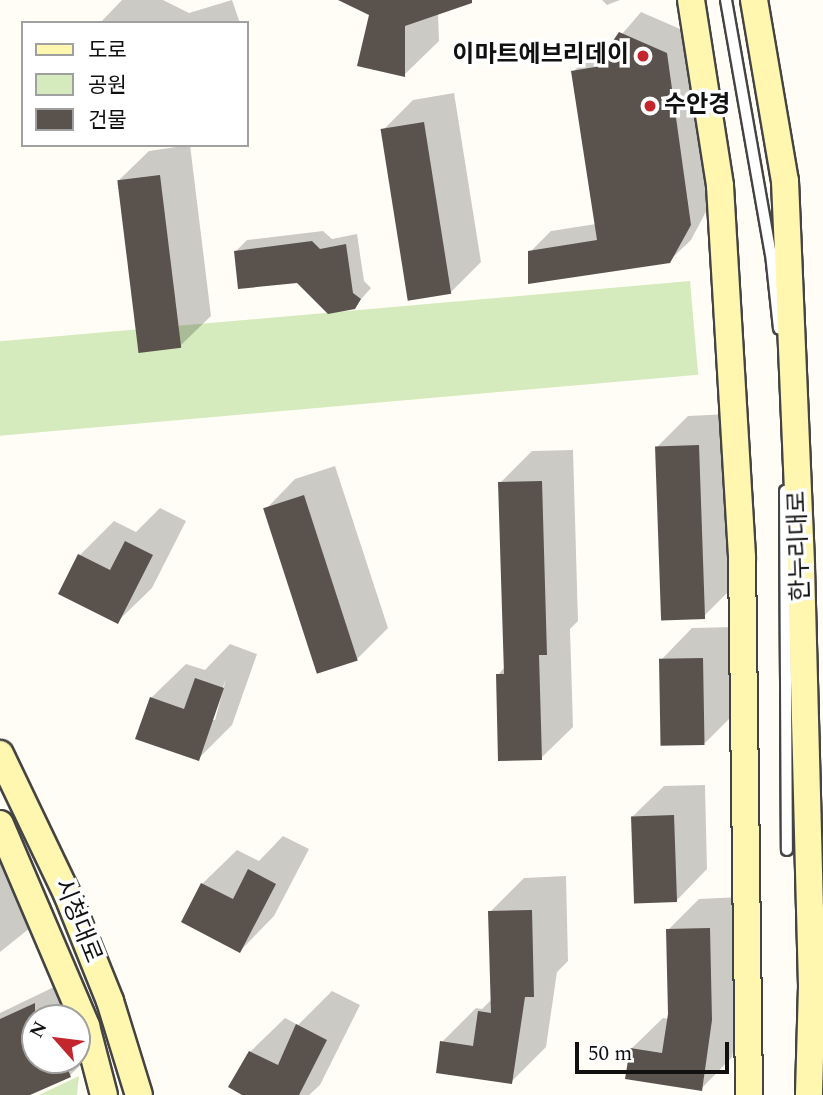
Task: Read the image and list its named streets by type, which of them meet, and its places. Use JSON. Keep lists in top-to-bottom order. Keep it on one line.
{"streets":{"street":["한누리대로","시청대로"]},"places":["이마트에브리데이","수안경"],"legend":["도로","공원","건물"],"scale_bar":"50 m","north":"top left"}
